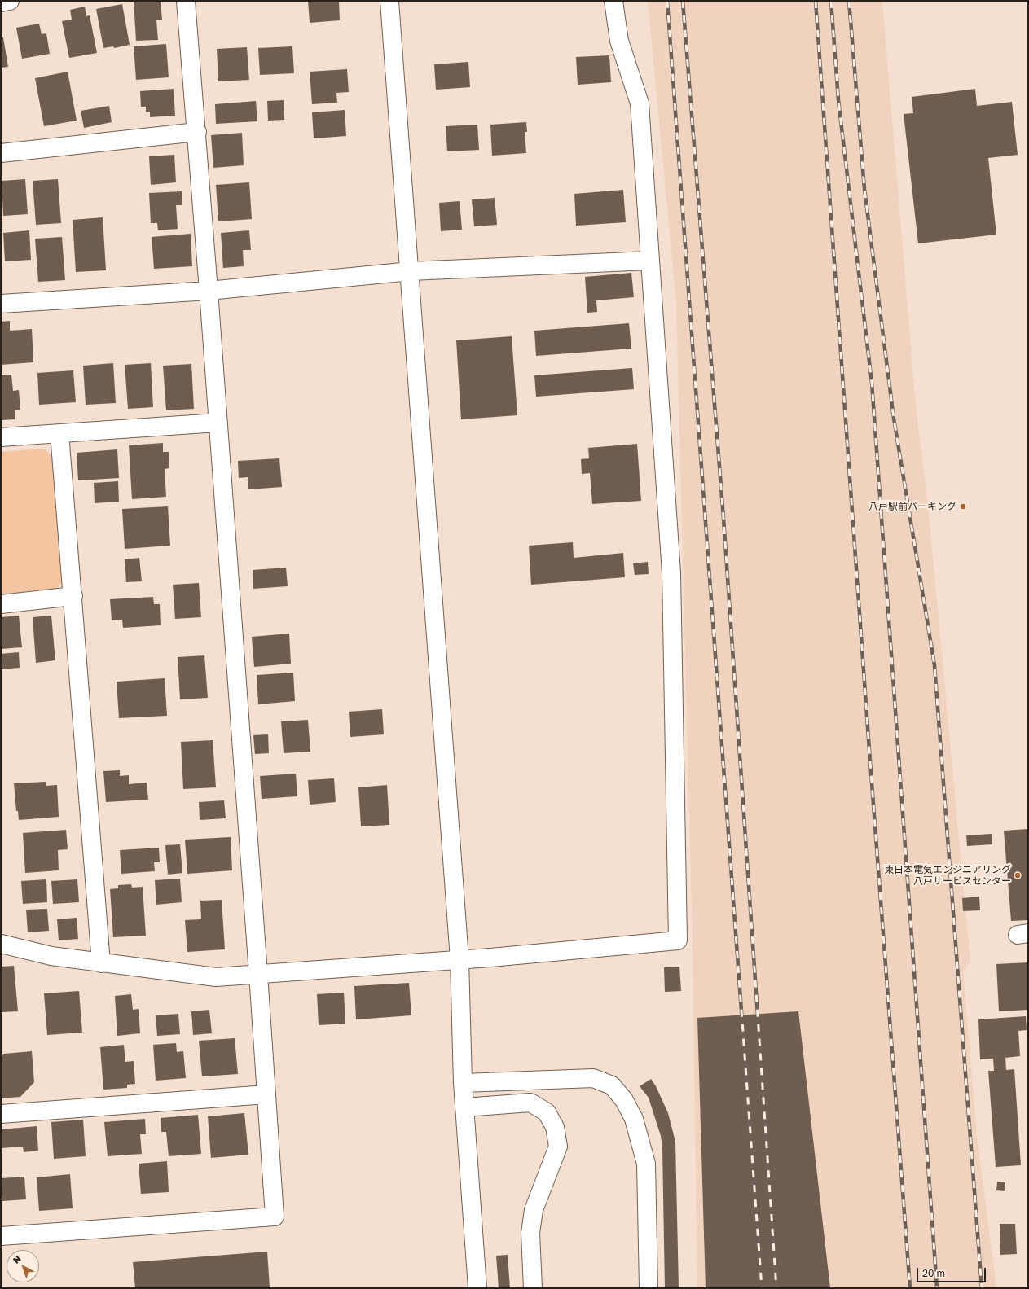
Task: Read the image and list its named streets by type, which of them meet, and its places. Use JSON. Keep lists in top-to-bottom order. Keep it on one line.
{"places":["八戸駅前パーキング","東日本電気エンジニアリング 八戸サービスセンター"],"scale_bar":"20 m","north":"top left"}
